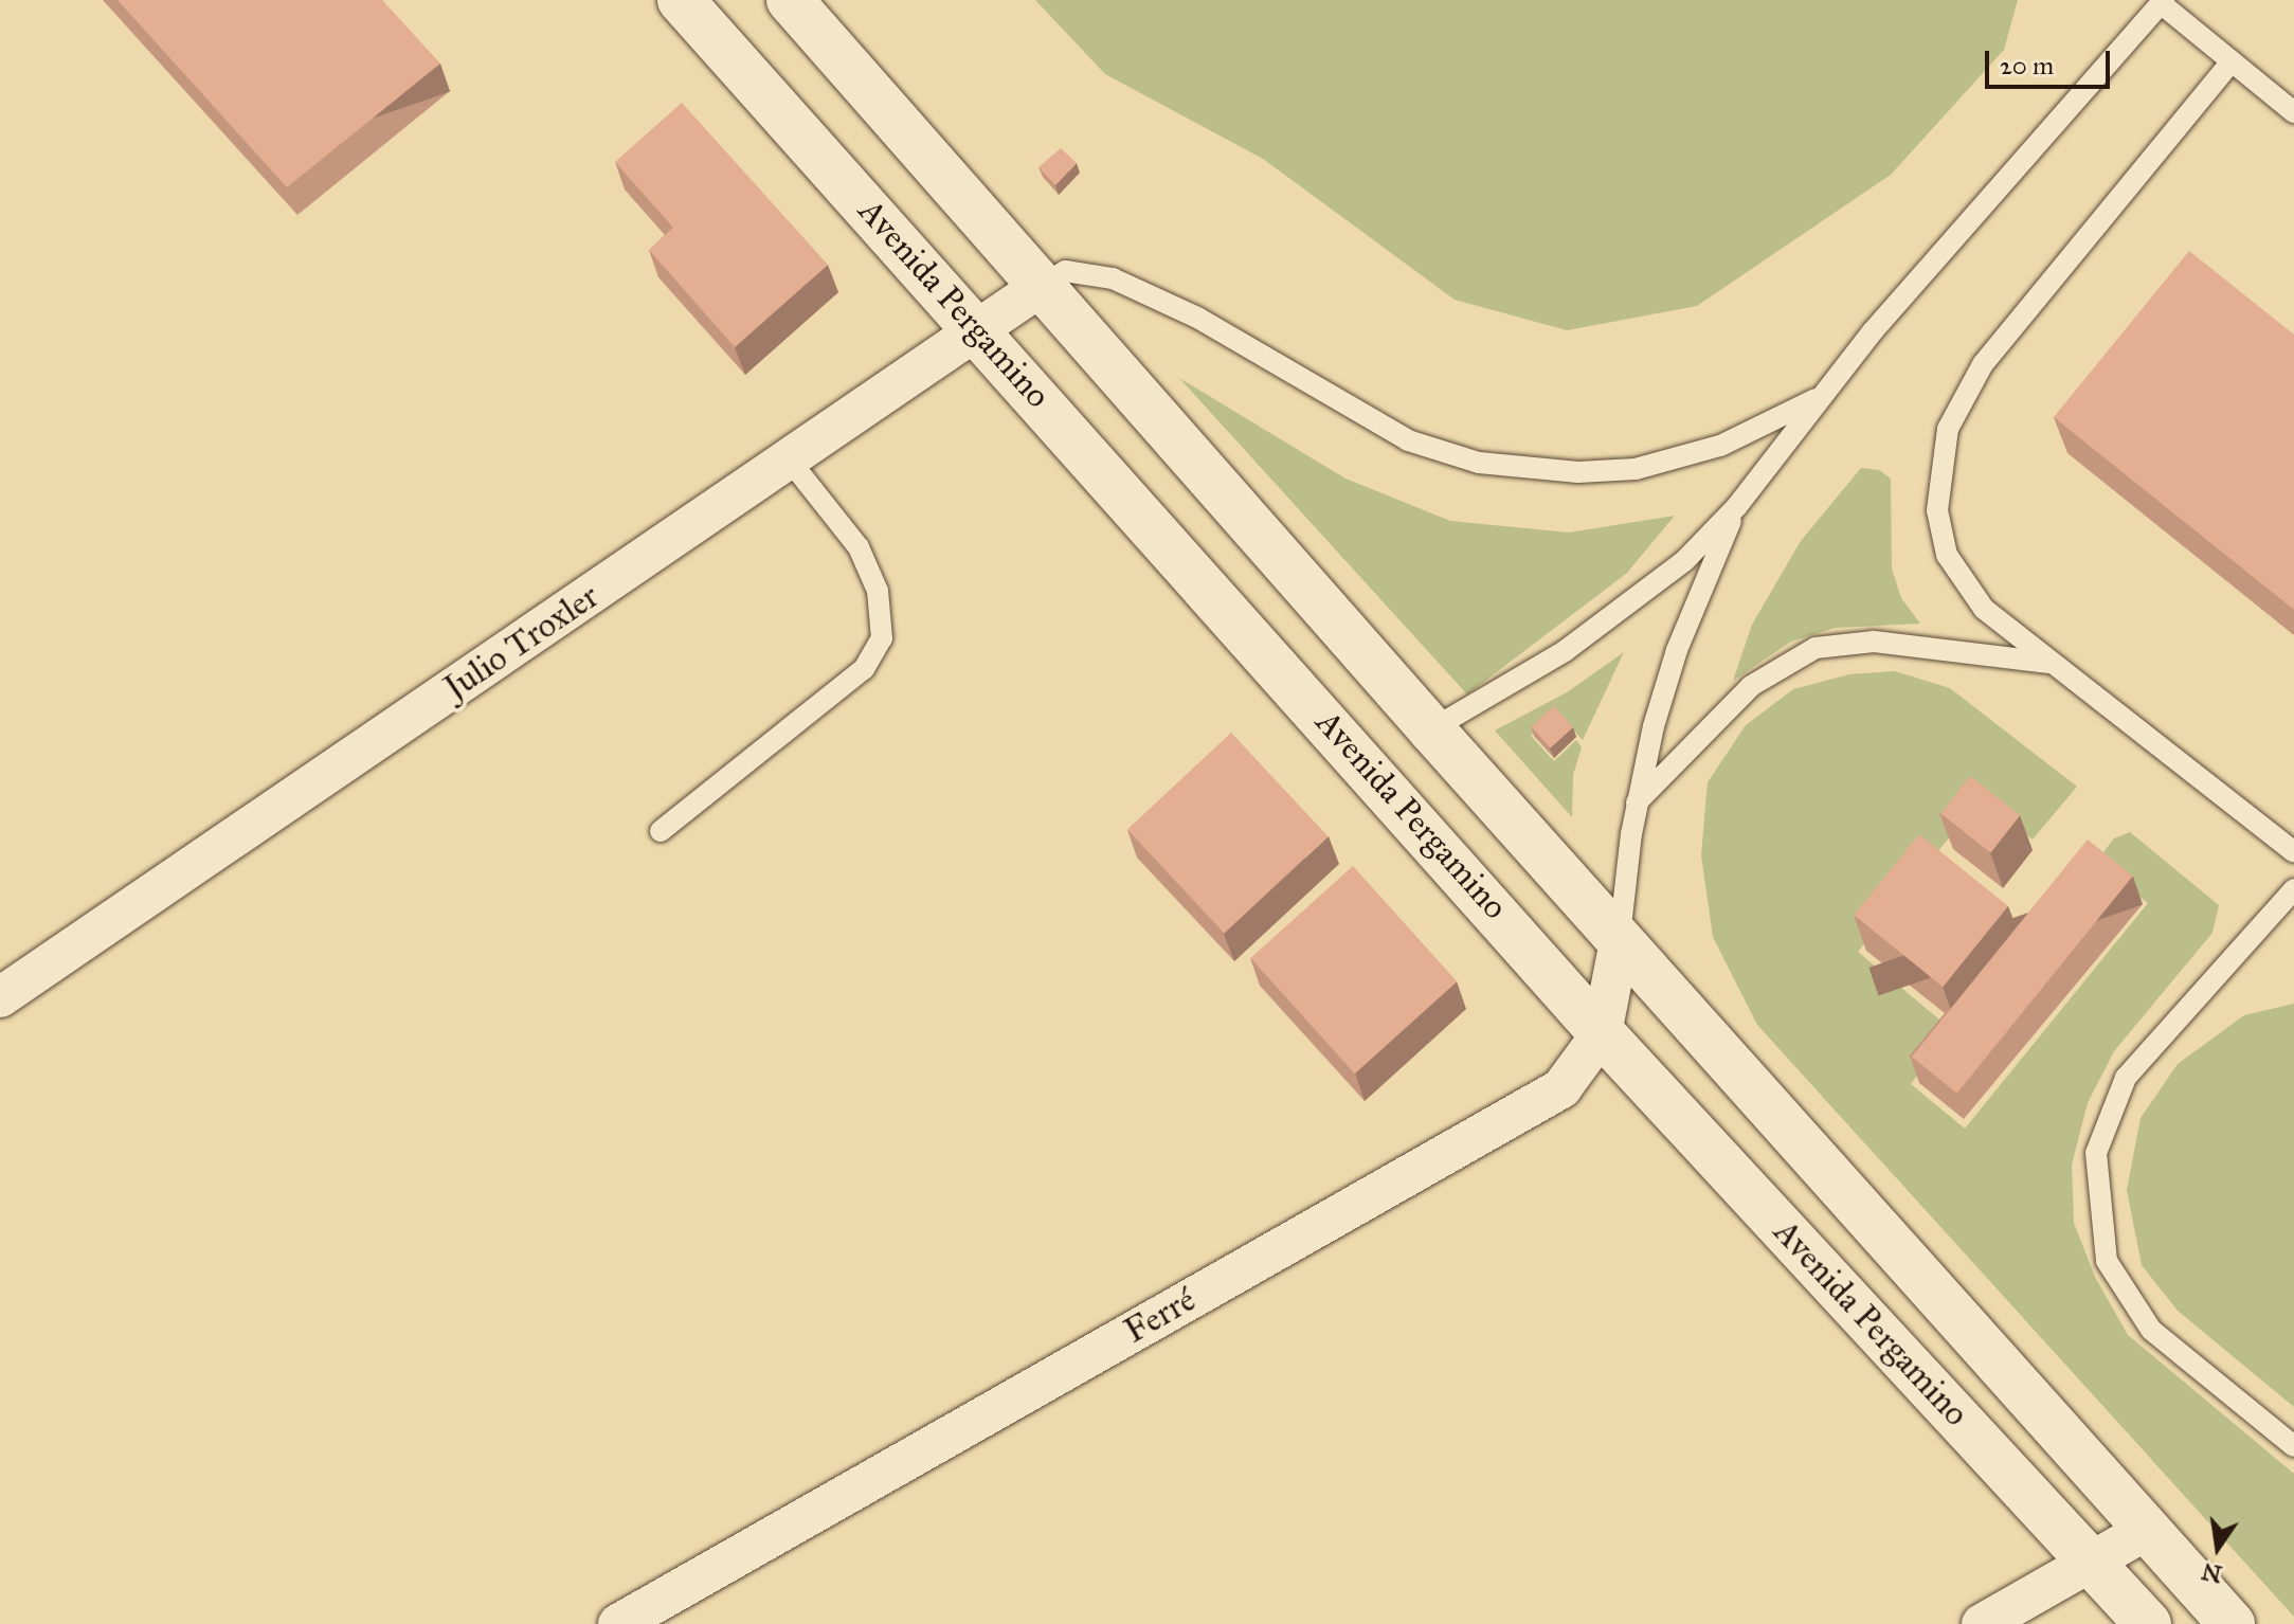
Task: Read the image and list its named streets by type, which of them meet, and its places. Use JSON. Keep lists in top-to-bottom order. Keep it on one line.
{"streets":{"main road":["Avenida Pergamino"],"street":["Julio Troxler","Ferré"]},"crossings":[["Avenida Pergamino","Julio Troxler"],["Avenida Pergamino","Ferré"]],"scale_bar":"20 m","north":"bottom"}
